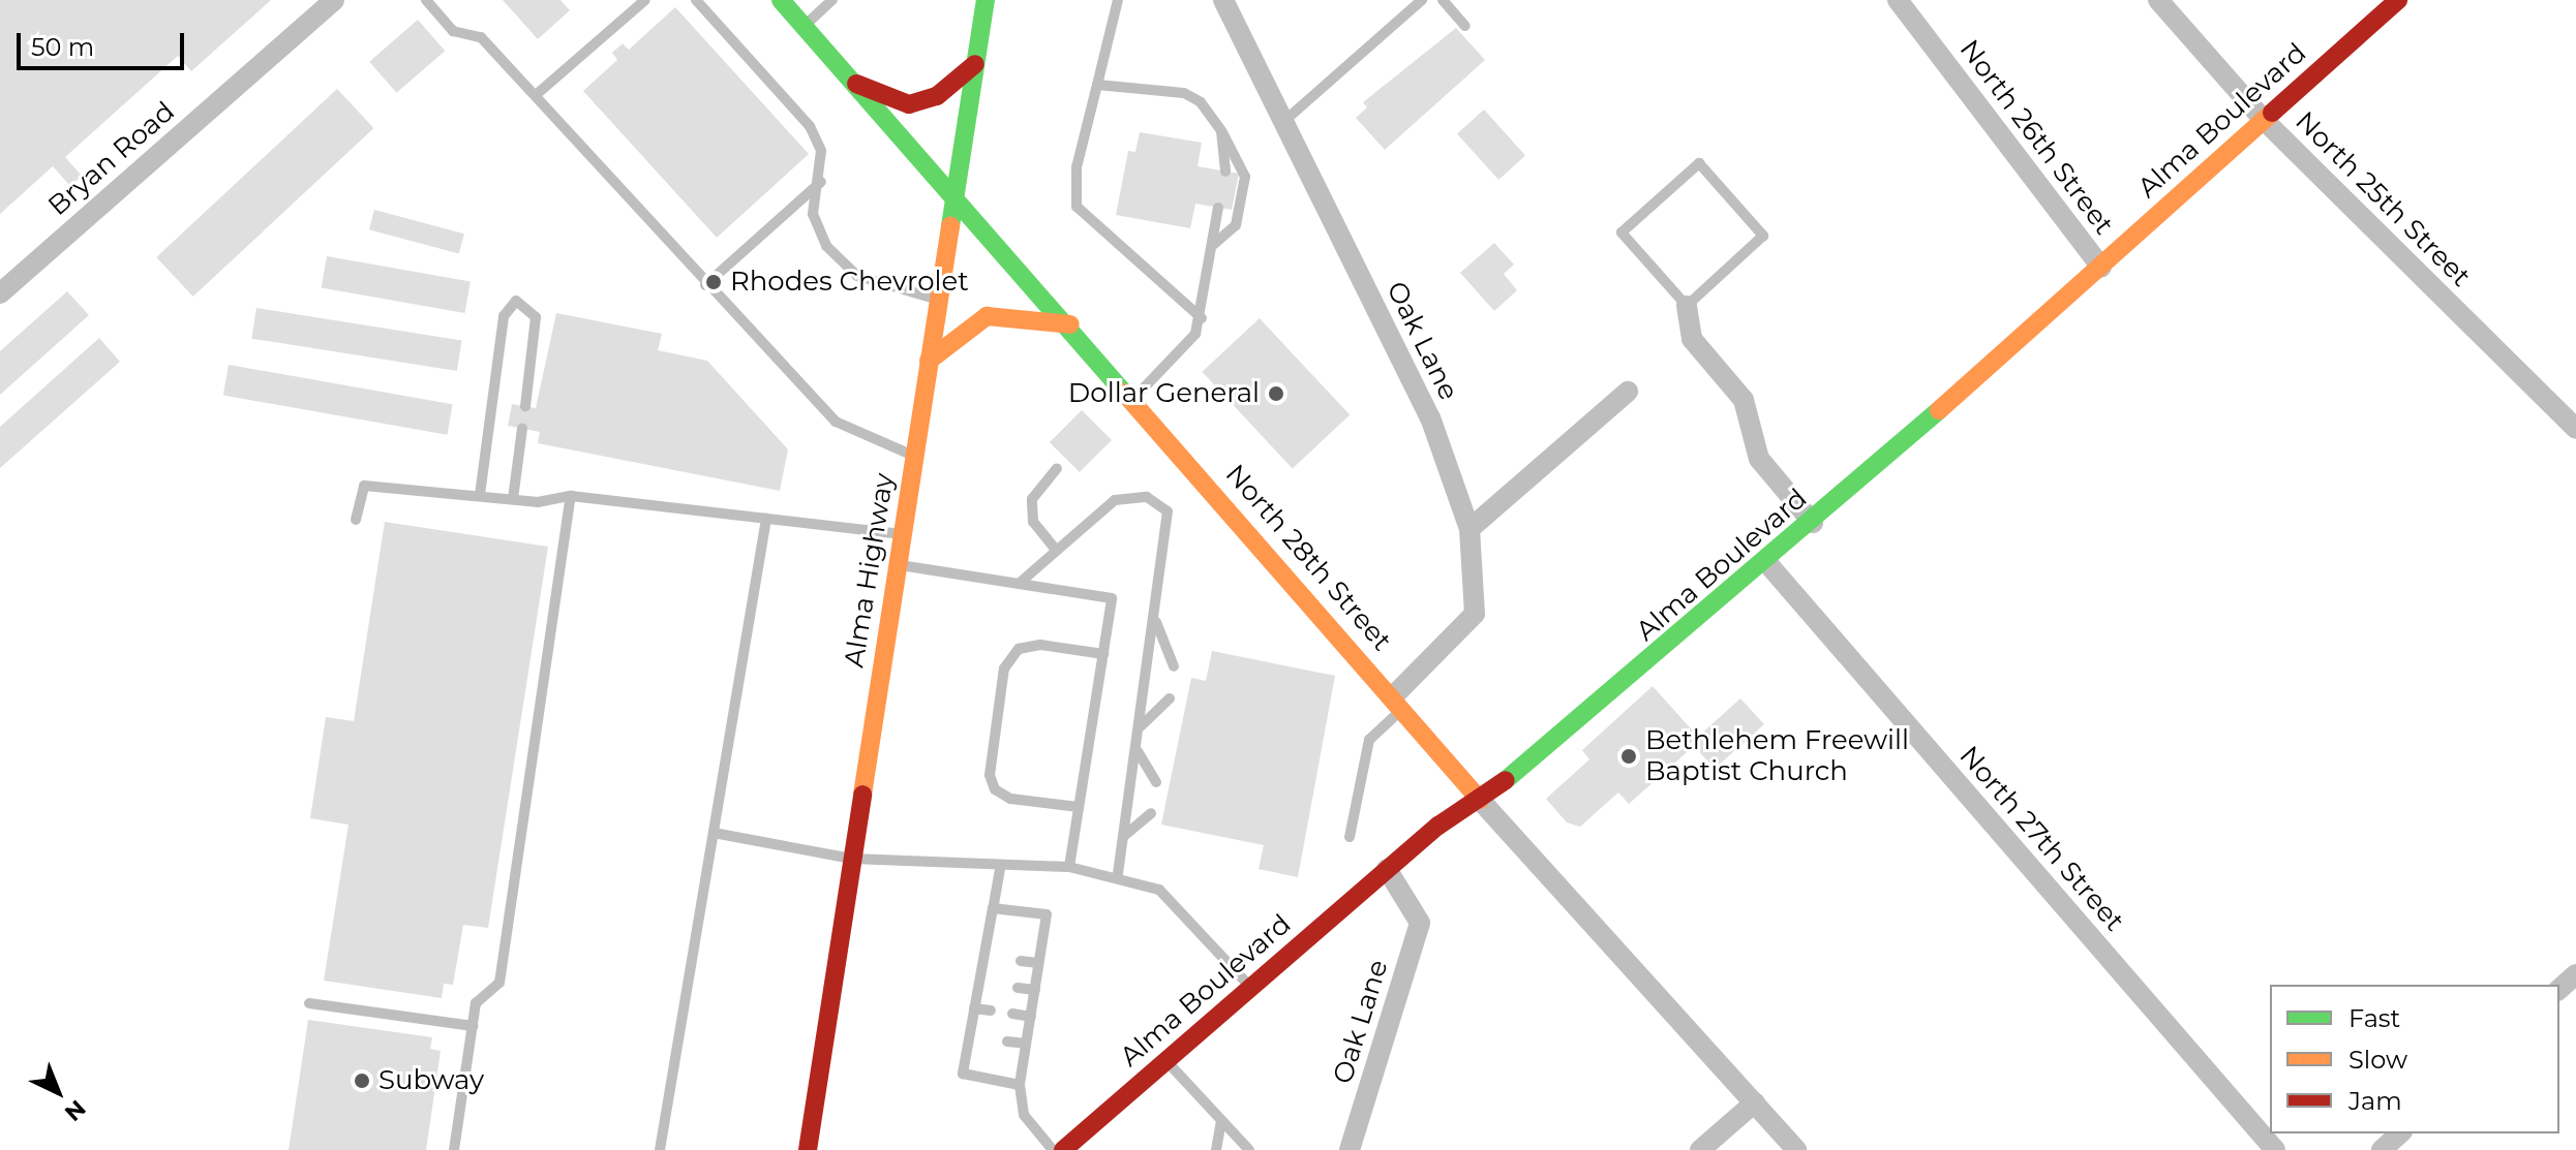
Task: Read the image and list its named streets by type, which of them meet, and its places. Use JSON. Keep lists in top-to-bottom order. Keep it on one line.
{"streets":{"street":["Alma Boulevard","North 26th Street","Bryan Road","North 25th Street","Oak Lane","North 28th Street","Alma Highway","North 27th Street"]},"crossings":[["Alma Boulevard","North 26th Street"],["Alma Boulevard","North 25th Street"],["Alma Boulevard","Oak Lane"],["Alma Boulevard","North 28th Street"],["Alma Boulevard","North 27th Street"],["Oak Lane","North 28th Street"],["North 28th Street","Alma Highway"]],"places":["Rhodes Chevrolet","Dollar General","Bethlehem Freewill Baptist Church","Subway"],"legend":["Fast","Slow","Jam"],"scale_bar":"50 m","north":"bottom right"}
